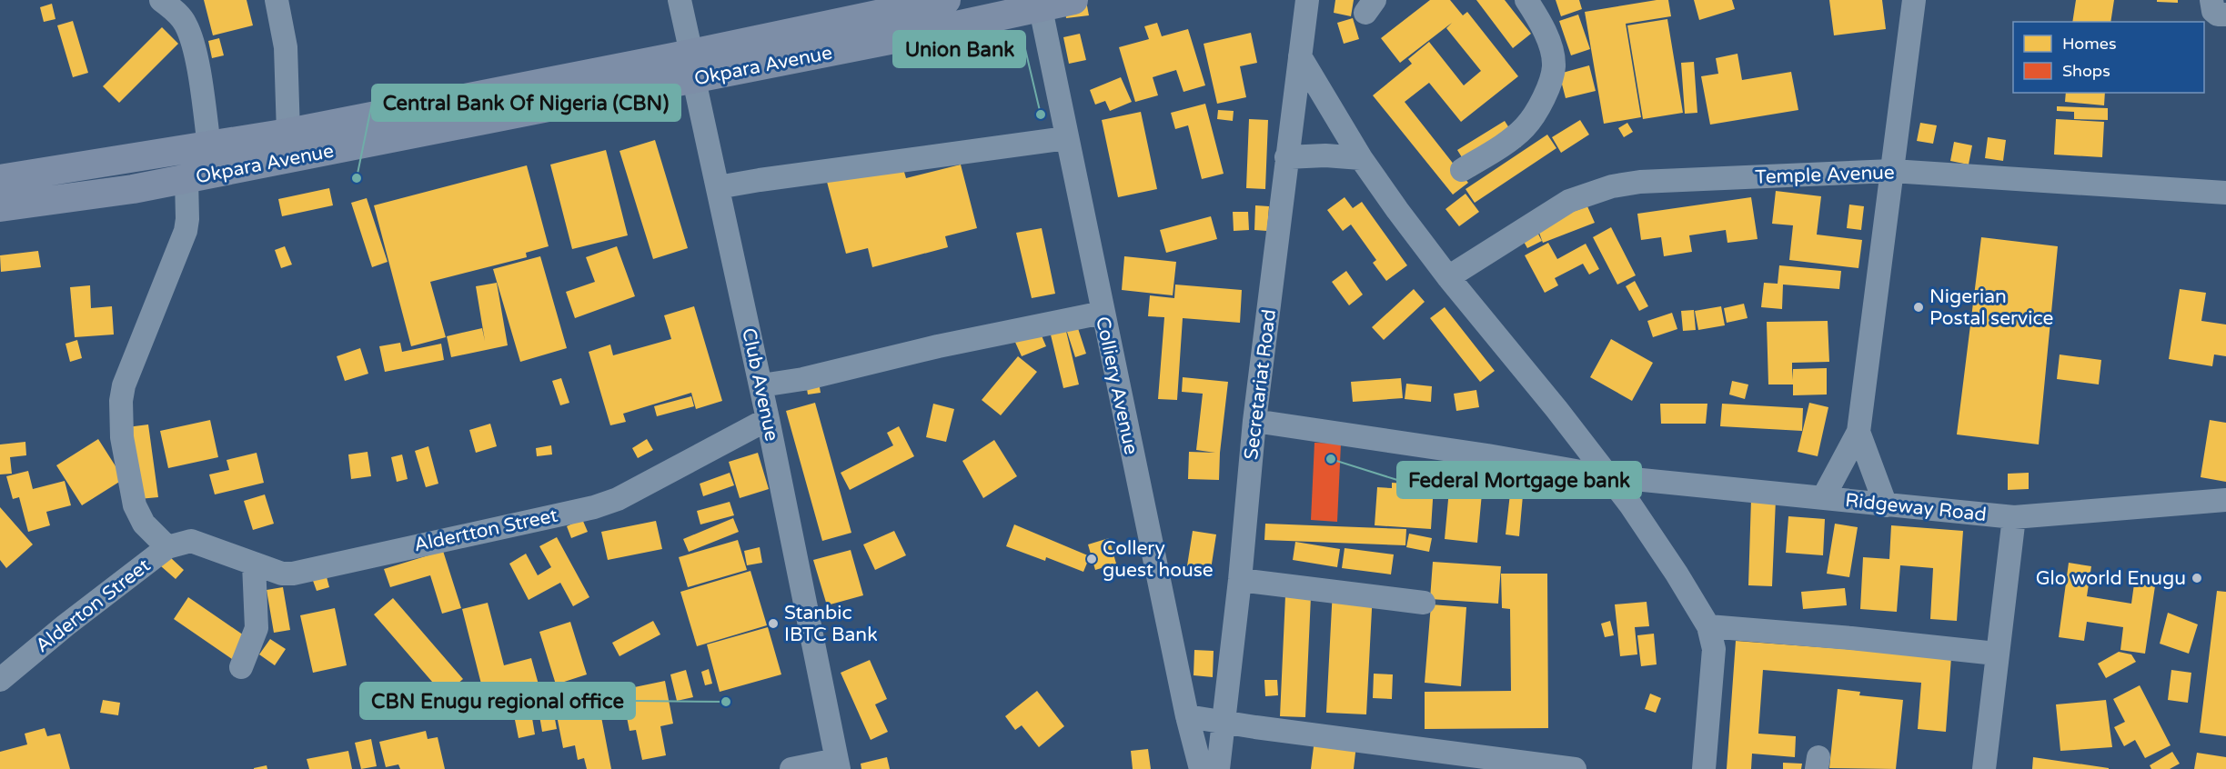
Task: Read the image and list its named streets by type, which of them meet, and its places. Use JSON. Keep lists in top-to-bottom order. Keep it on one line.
{"streets":{"main road":["Okpara Avenue"],"street":["Temple Avenue","Club Avenue","Secretariat Road","Colliery Avenue","Ridgeway Road","Aldertton Street","Alderton Street"]},"crossings":[["Okpara Avenue","Club Avenue"],["Okpara Avenue","Colliery Avenue"],["Club Avenue","Aldertton Street"],["Secretariat Road","Ridgeway Road"],["Aldertton Street","Alderton Street"]],"places":["Union Bank","Central Bank Of Nigeria (CBN)","Nigerian Postal service","Federal Mortgage bank","Collery guest house","Glo world Enugu","Stanbic IBTC Bank","CBN Enugu regional office"],"legend":["Homes","Shops"]}
